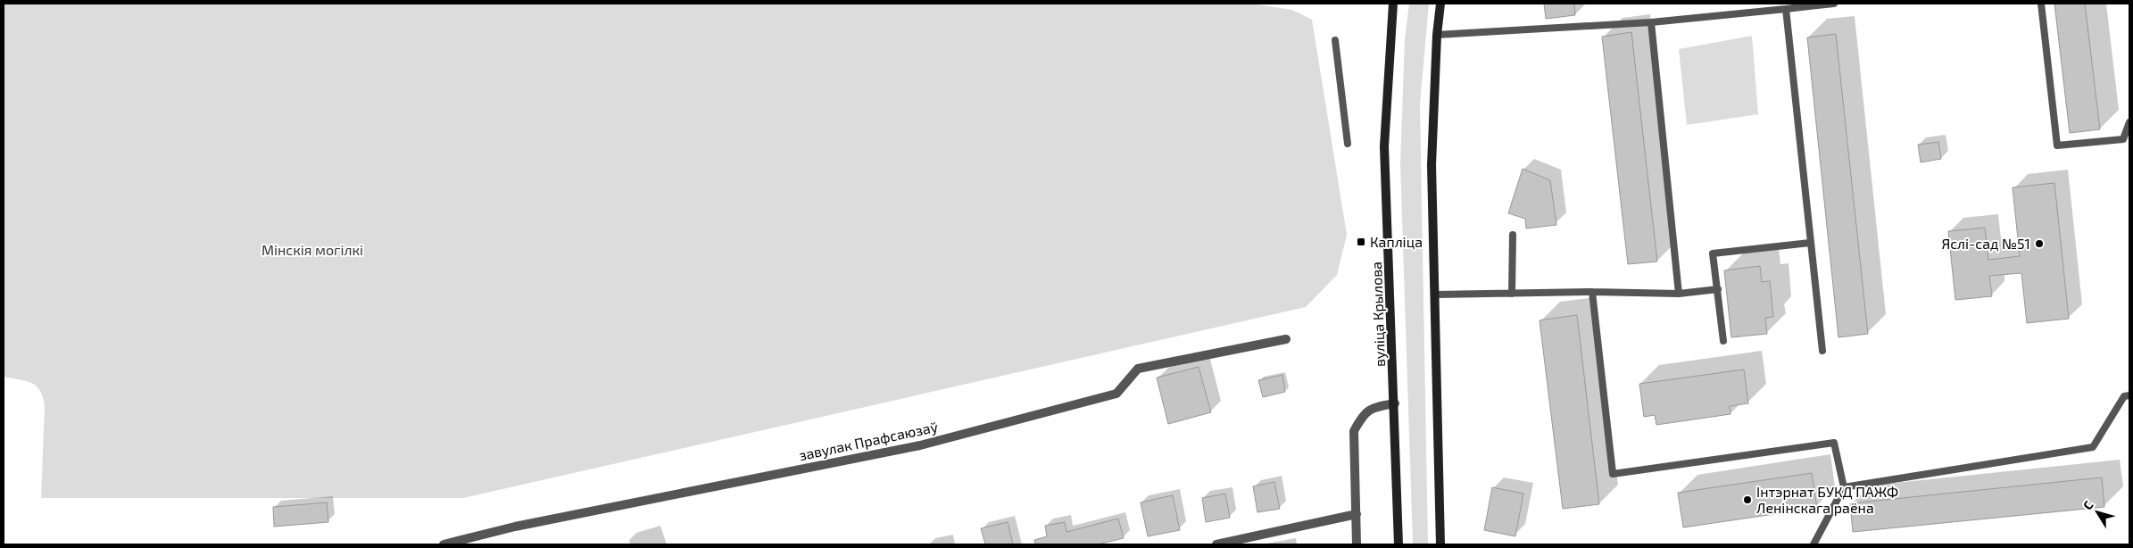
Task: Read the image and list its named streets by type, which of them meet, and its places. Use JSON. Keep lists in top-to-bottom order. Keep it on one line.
{"streets":{"main road":["вуліца Крылова"],"street":["завулак Прафсаюзаў"]},"parks":["Мінскія могілкі"],"places":{"transit":["Капліца"],"other":["Яслі-сад №51","Інтэрнат БУКД ПАЖФ Ленінскага раёна"]},"north":"top left"}
